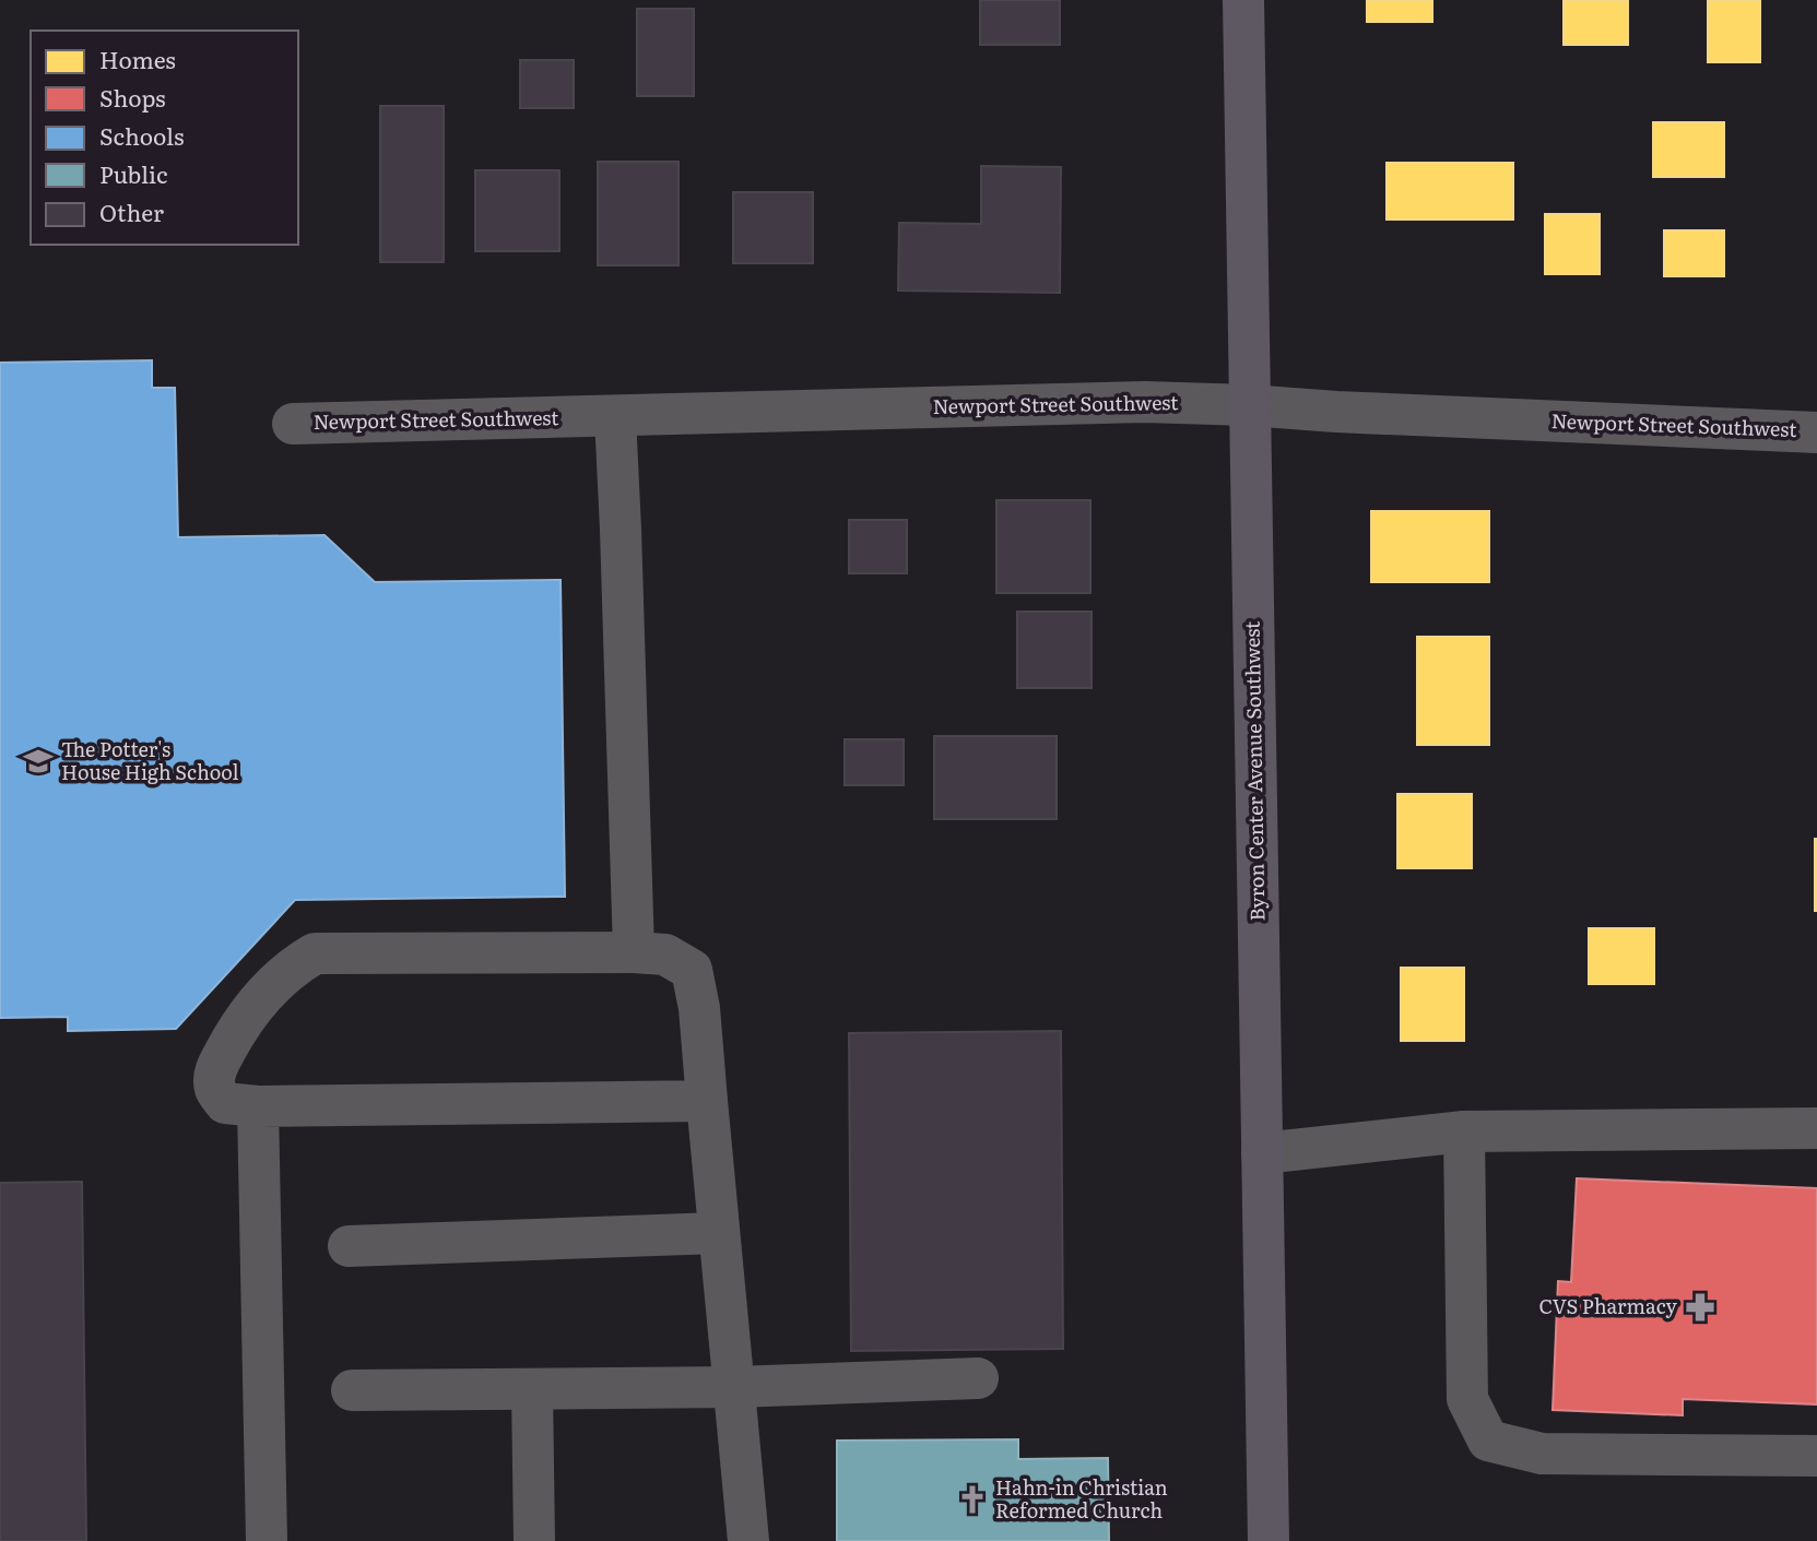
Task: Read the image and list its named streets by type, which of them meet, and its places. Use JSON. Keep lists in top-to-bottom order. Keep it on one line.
{"streets":{"main road":["Byron Center Avenue Southwest"],"street":["Newport Street Southwest"]},"crossings":[["Newport Street Southwest","Byron Center Avenue Southwest"]],"places":{"school or university":["The Potter's House High School"],"pharmacy":["CVS Pharmacy"],"church":["Hahn-in Christian Reformed Church"]},"legend":["Homes","Shops","Schools","Public","Other"]}
